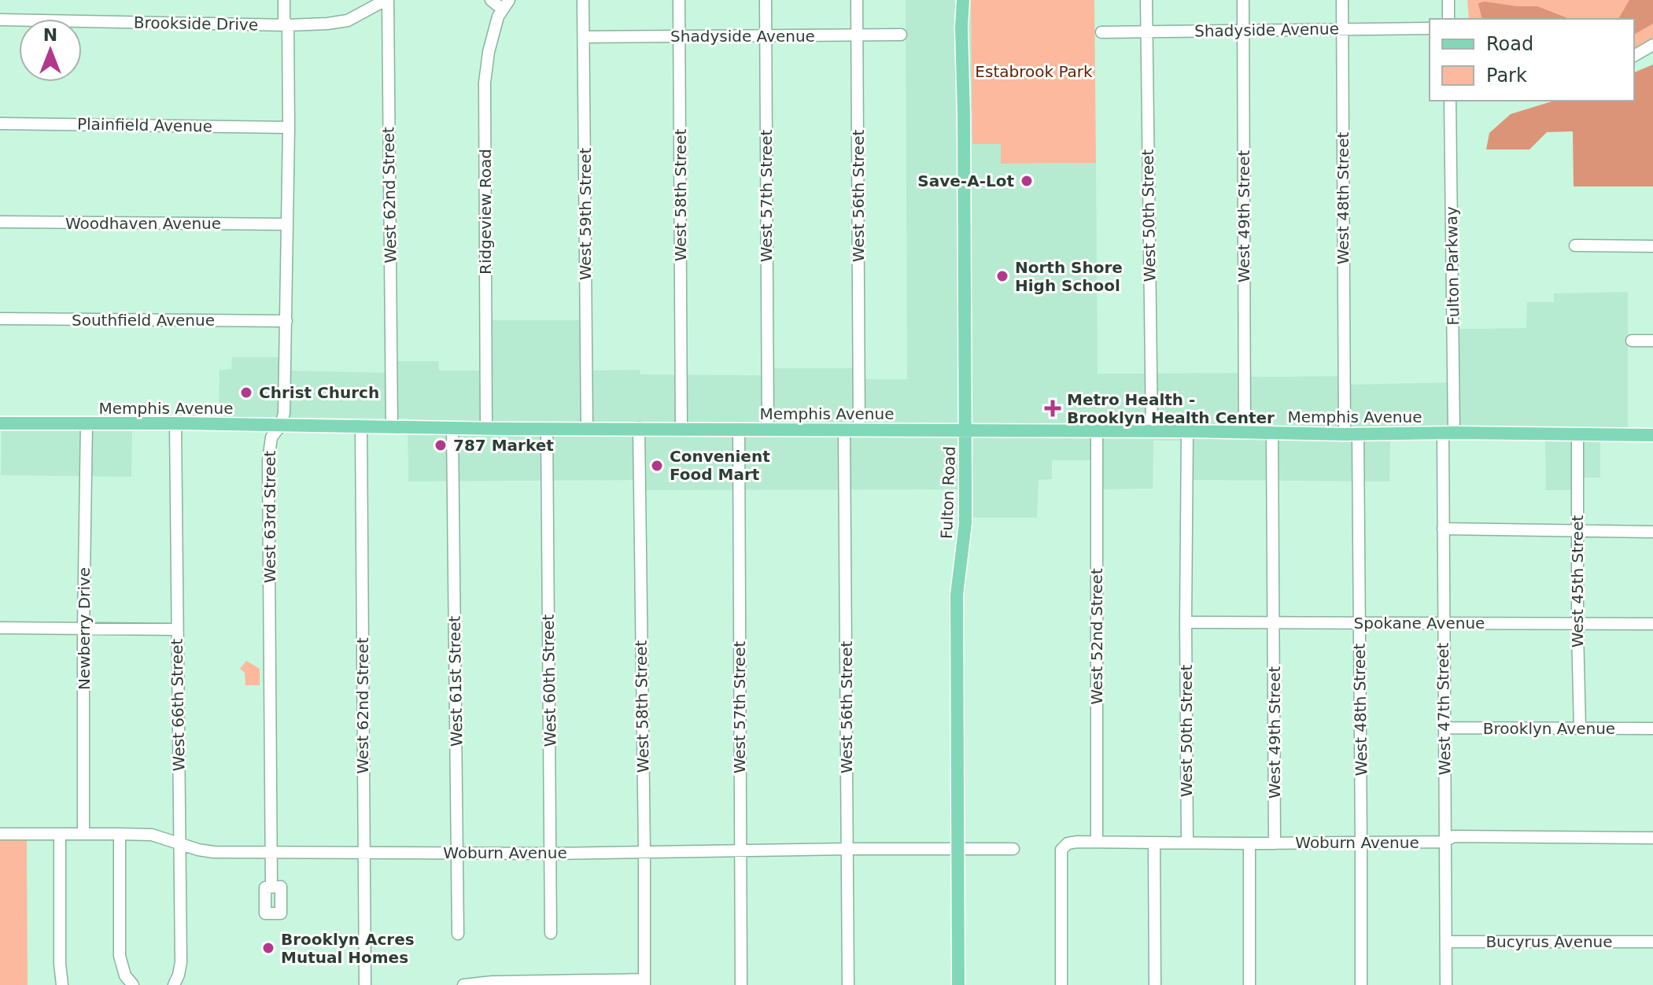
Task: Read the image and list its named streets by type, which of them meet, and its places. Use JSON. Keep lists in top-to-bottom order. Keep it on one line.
{"streets":{"main road":["Memphis Avenue","Fulton Road"],"street":["Brookside Drive","Shadyside Avenue","Plainfield Avenue","West 62nd Street","West 58th Street","West 57th Street","West 56th Street","West 48th Street","Ridgeview Road","West 59th Street","West 50th Street","West 49th Street","Woodhaven Avenue","Fulton Parkway","Southfield Avenue","West 63rd Street","West 45th Street","Spokane Avenue","Newberry Drive","West 52nd Street","West 60th Street","West 61st Street","West 66th Street","West 47th Street","Brooklyn Avenue","Woburn Avenue","Bucyrus Avenue"]},"crossings":[["Brookside Drive","West 62nd Street"],["Brookside Drive","West 63rd Street"],["Shadyside Avenue","West 58th Street"],["Shadyside Avenue","West 57th Street"],["Shadyside Avenue","West 56th Street"],["Shadyside Avenue","West 48th Street"],["Shadyside Avenue","West 59th Street"],["Shadyside Avenue","West 50th Street"],["Shadyside Avenue","West 49th Street"],["Plainfield Avenue","West 63rd Street"],["West 62nd Street","Memphis Avenue"],["West 62nd Street","Woburn Avenue"],["West 58th Street","Memphis Avenue"],["West 58th Street","Woburn Avenue"],["West 57th Street","Memphis Avenue"],["West 57th Street","Woburn Avenue"],["West 56th Street","Memphis Avenue"],["West 56th Street","Woburn Avenue"],["West 48th Street","Memphis Avenue"],["West 48th Street","Spokane Avenue"],["West 48th Street","Woburn Avenue"],["Ridgeview Road","Memphis Avenue"],["West 59th Street","Memphis Avenue"],["West 50th Street","Memphis Avenue"],["West 50th Street","Spokane Avenue"],["West 50th Street","Woburn Avenue"],["West 49th Street","Memphis Avenue"],["West 49th Street","Spokane Avenue"],["West 49th Street","Woburn Avenue"],["Woodhaven Avenue","West 63rd Street"],["Fulton Parkway","Memphis Avenue"],["Fulton Parkway","West 47th Street"],["Southfield Avenue","West 63rd Street"],["Memphis Avenue","Fulton Road"],["Memphis Avenue","West 63rd Street"],["Memphis Avenue","West 45th Street"],["Memphis Avenue","Newberry Drive"],["Memphis Avenue","West 52nd Street"],["Memphis Avenue","West 60th Street"],["Memphis Avenue","West 61st Street"],["Memphis Avenue","West 66th Street"],["Memphis Avenue","West 47th Street"],["Fulton Road","Woburn Avenue"],["West 63rd Street","Woburn Avenue"],["West 45th Street","Spokane Avenue"],["West 45th Street","Brooklyn Avenue"],["Spokane Avenue","West 47th Street"],["Newberry Drive","Woburn Avenue"],["West 52nd Street","Woburn Avenue"],["West 60th Street","Woburn Avenue"],["West 61st Street","Woburn Avenue"],["West 66th Street","Woburn Avenue"],["West 47th Street","Brooklyn Avenue"],["West 47th Street","Woburn Avenue"],["West 47th Street","Bucyrus Avenue"]],"parks":["Estabrook Park"],"places":{"other":["Save-A-Lot","North Shore High School","Christ Church","787 Market","Convenient Food Mart","Brooklyn Acres Mutual Homes"],"health":["Metro Health - Brooklyn Health Center"]},"legend":["Road","Park"],"north":"top"}
